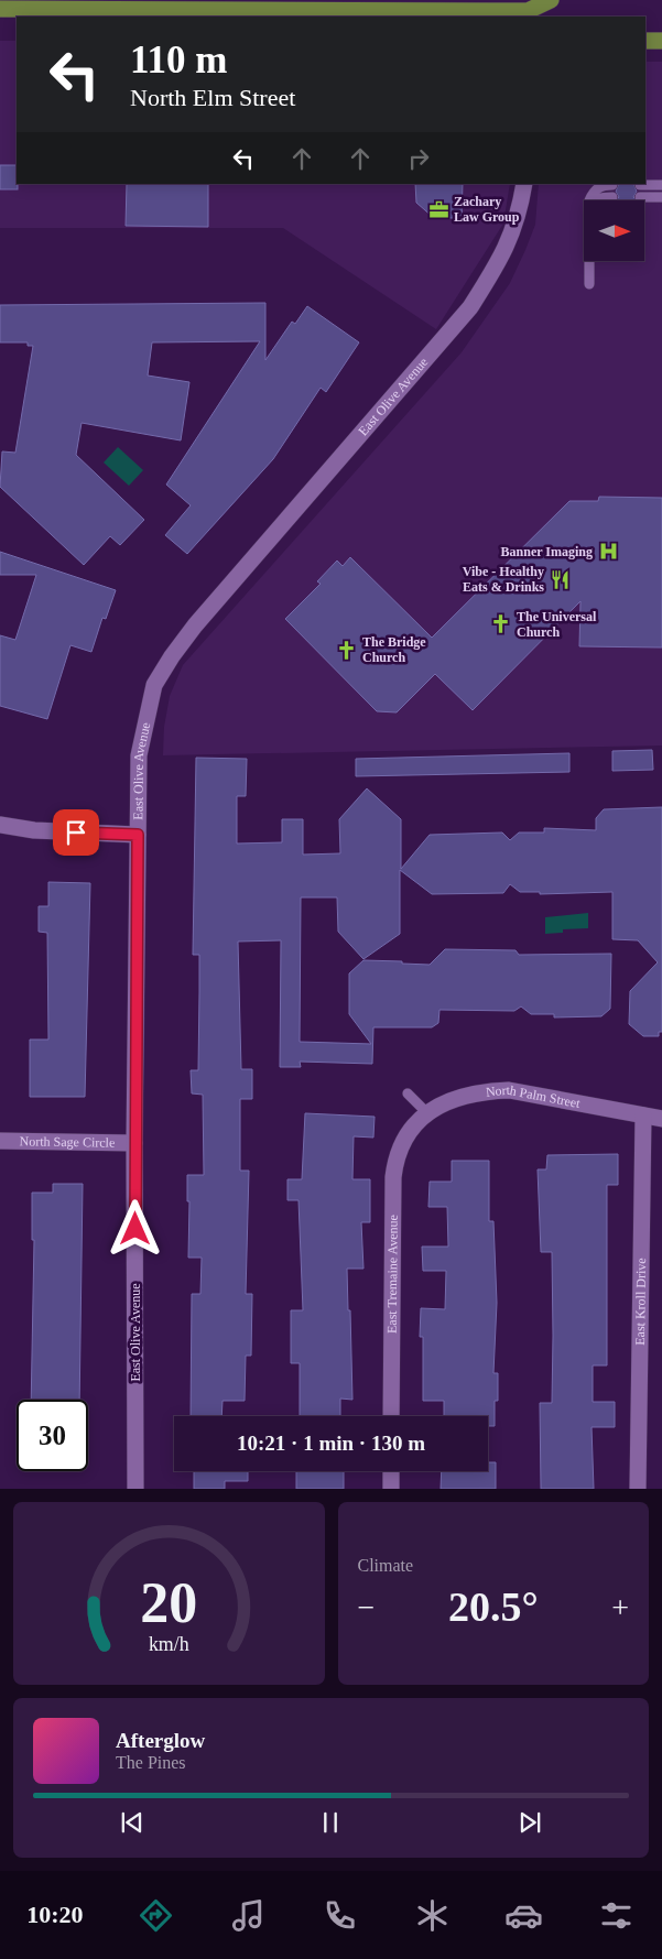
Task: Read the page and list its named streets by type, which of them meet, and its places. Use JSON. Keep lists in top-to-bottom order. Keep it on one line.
{"streets":{"street":["East Olive Avenue","North Palm Street","North Sage Circle","East Tremaine Avenue","East Kroll Drive"]},"crossings":[["East Olive Avenue","North Sage Circle"],["North Palm Street","East Tremaine Avenue"],["North Palm Street","East Kroll Drive"]],"places":{"office":["Zachary Law Group"],"hospital":["Banner Imaging"],"restaurant":["Vibe - Healthy Eats & Drinks"],"church":["The Universal Church","The Bridge Church"]},"north":"right","page":{"turn":["110 m","North Elm Street"],"limit":"30","trip":"10:21 · 1 min · 130 m","tile":"Climate","heat":["−","20.5°","+"],"song":["Afterglow","The Pines"],"tabs":"10:20","gauge":["20","km/h"]}}
